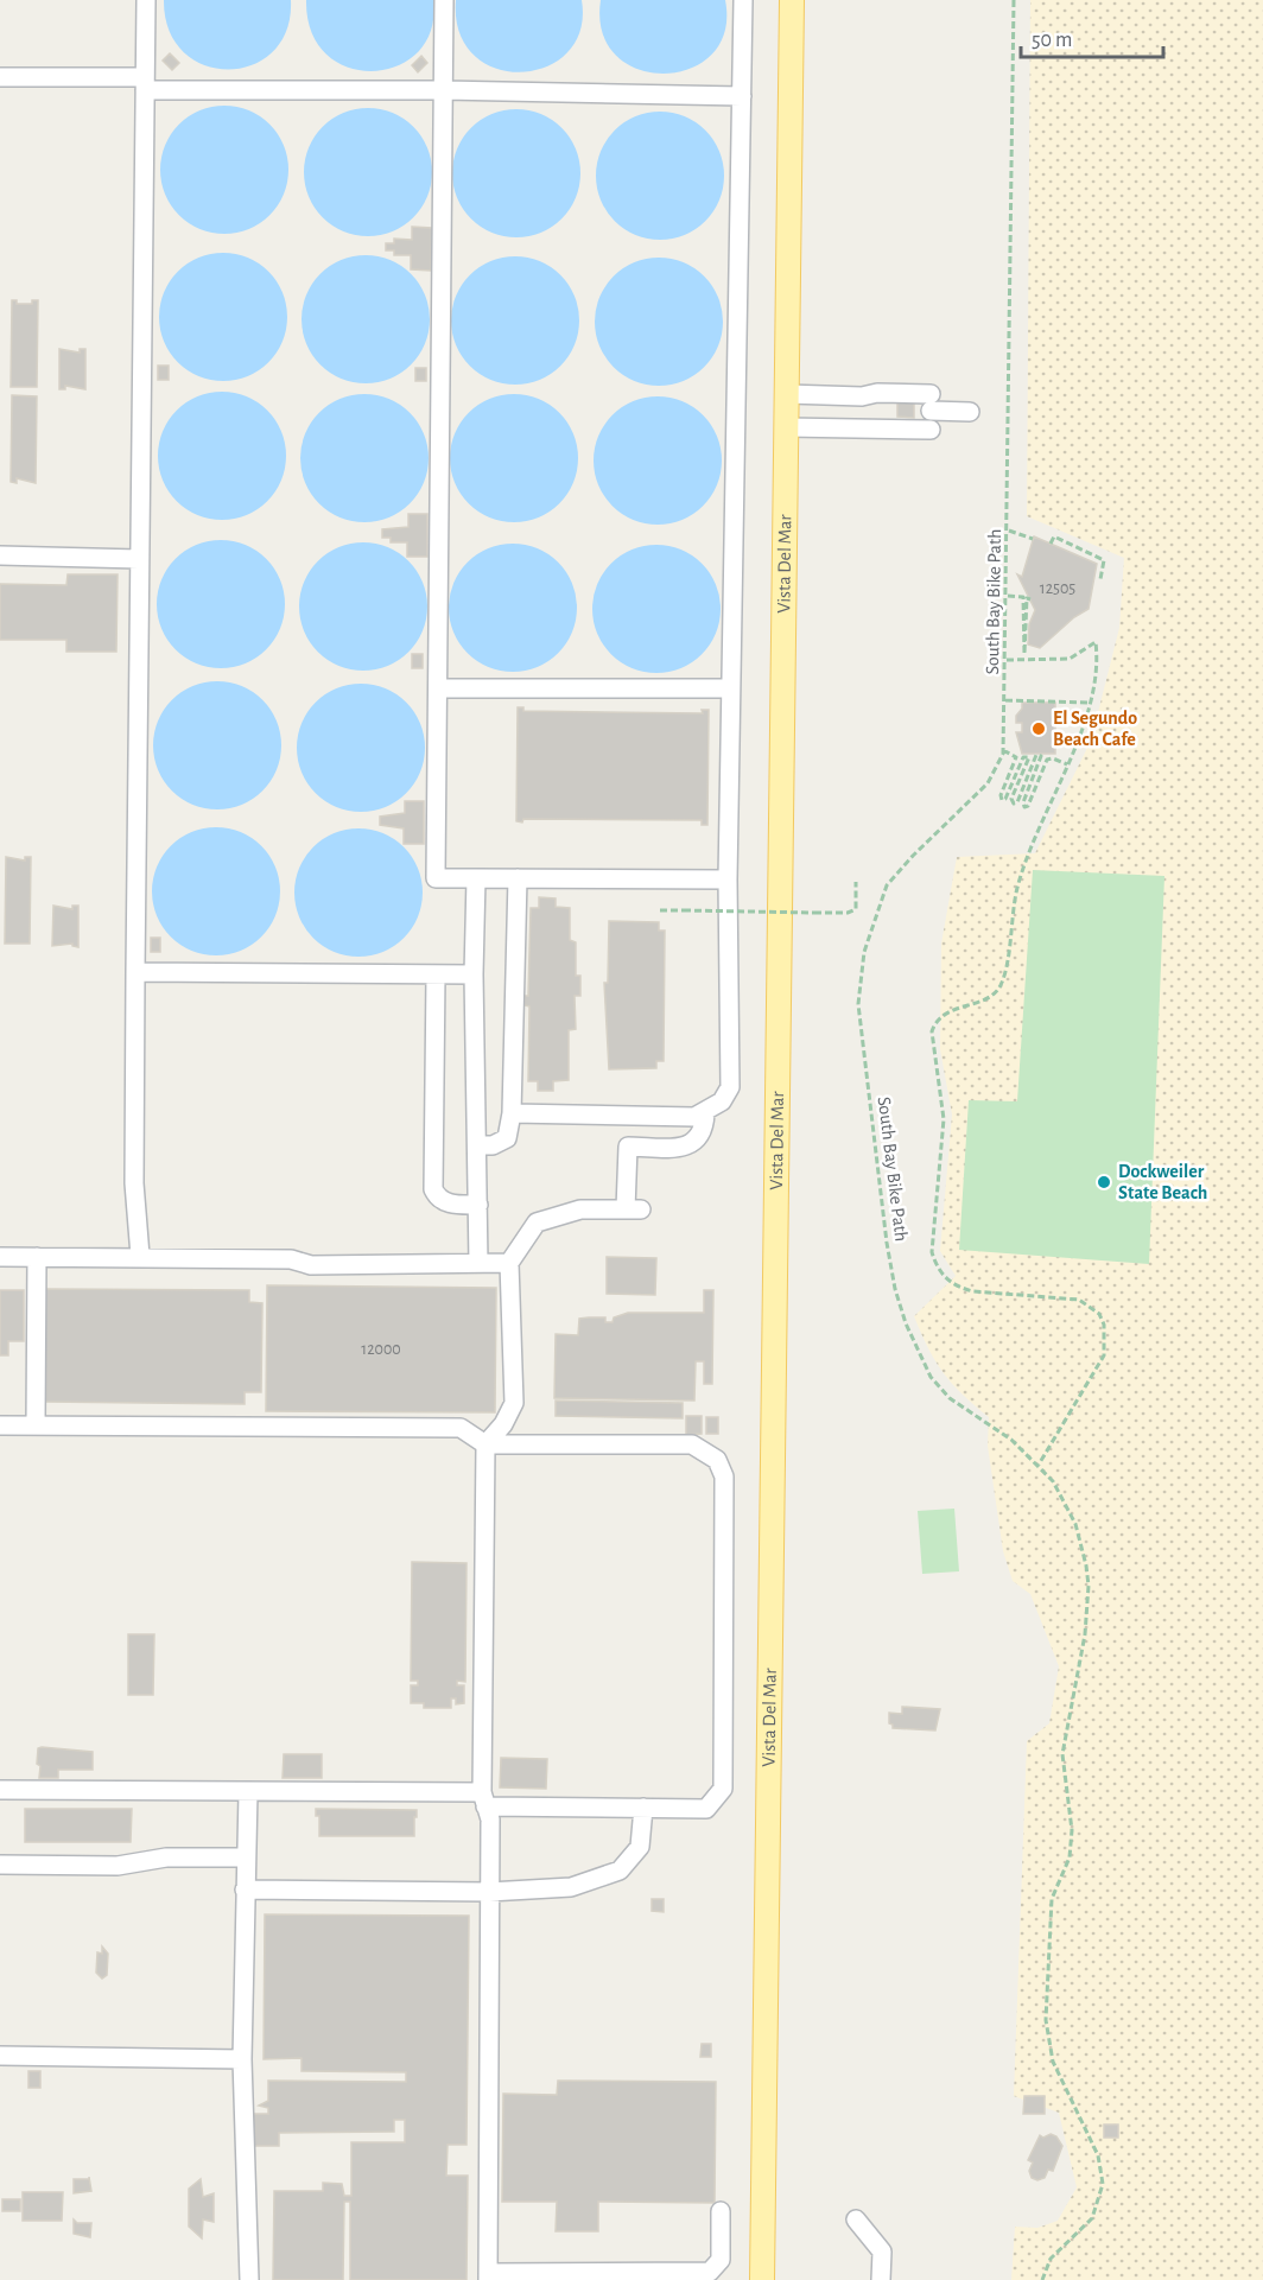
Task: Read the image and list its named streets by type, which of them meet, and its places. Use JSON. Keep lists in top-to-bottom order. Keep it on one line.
{"streets":{"main road":["Vista Del Mar"],"path":["South Bay Bike Path"]},"places":["El Segundo Beach Cafe","Dockweiler State Beach"],"house_numbers":["12505","12000"],"scale_bar":"50 m"}
